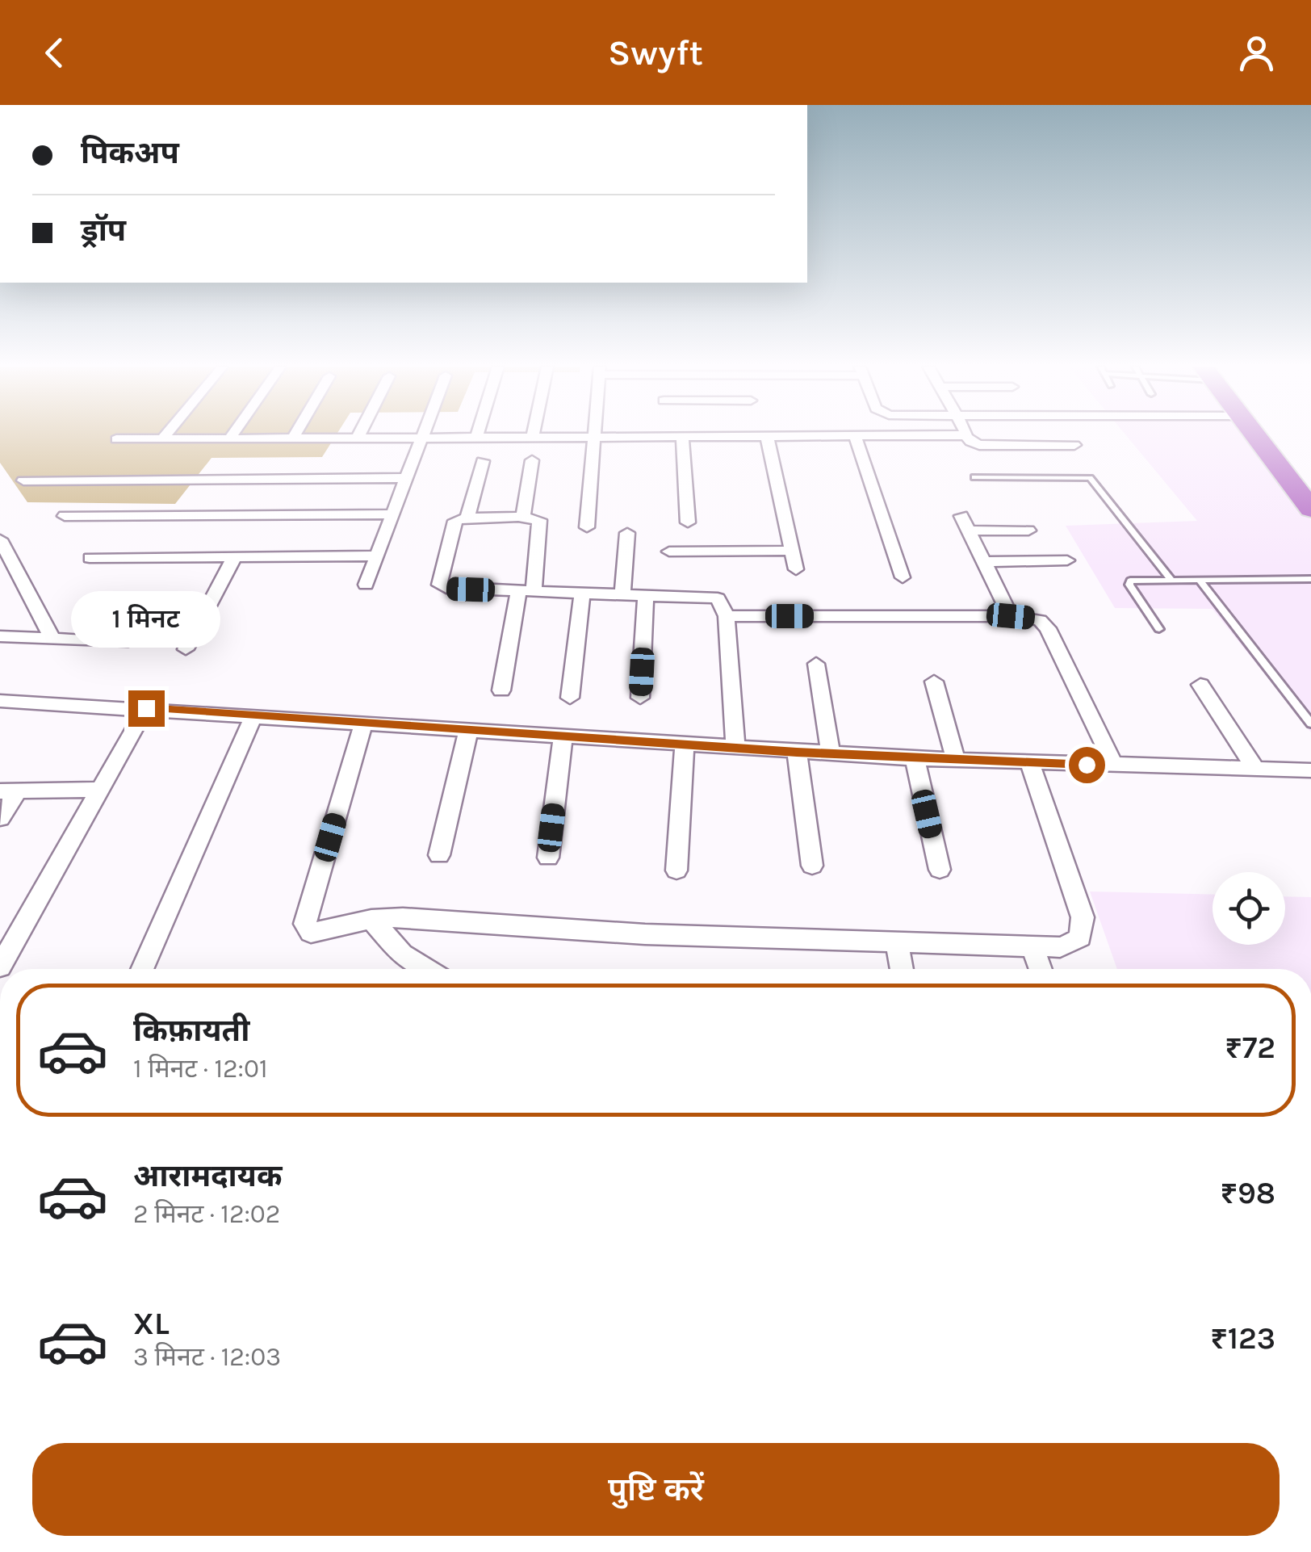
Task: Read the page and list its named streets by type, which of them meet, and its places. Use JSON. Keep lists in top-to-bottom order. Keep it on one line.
{"page":{"header":"Swyft","banner":["पिकअप","ड्रॉप"],"bubble":"1 मिनट","list":[{"name":"किफ़ायती","note":"1 मिनट · 12:01","value":"₹72"},{"name":"आरामदायक","note":"2 मिनट · 12:02","value":"₹98"},{"name":"XL","note":"3 मिनट · 12:03","value":"₹123"}],"buttons":"पुष्टि करें"}}
